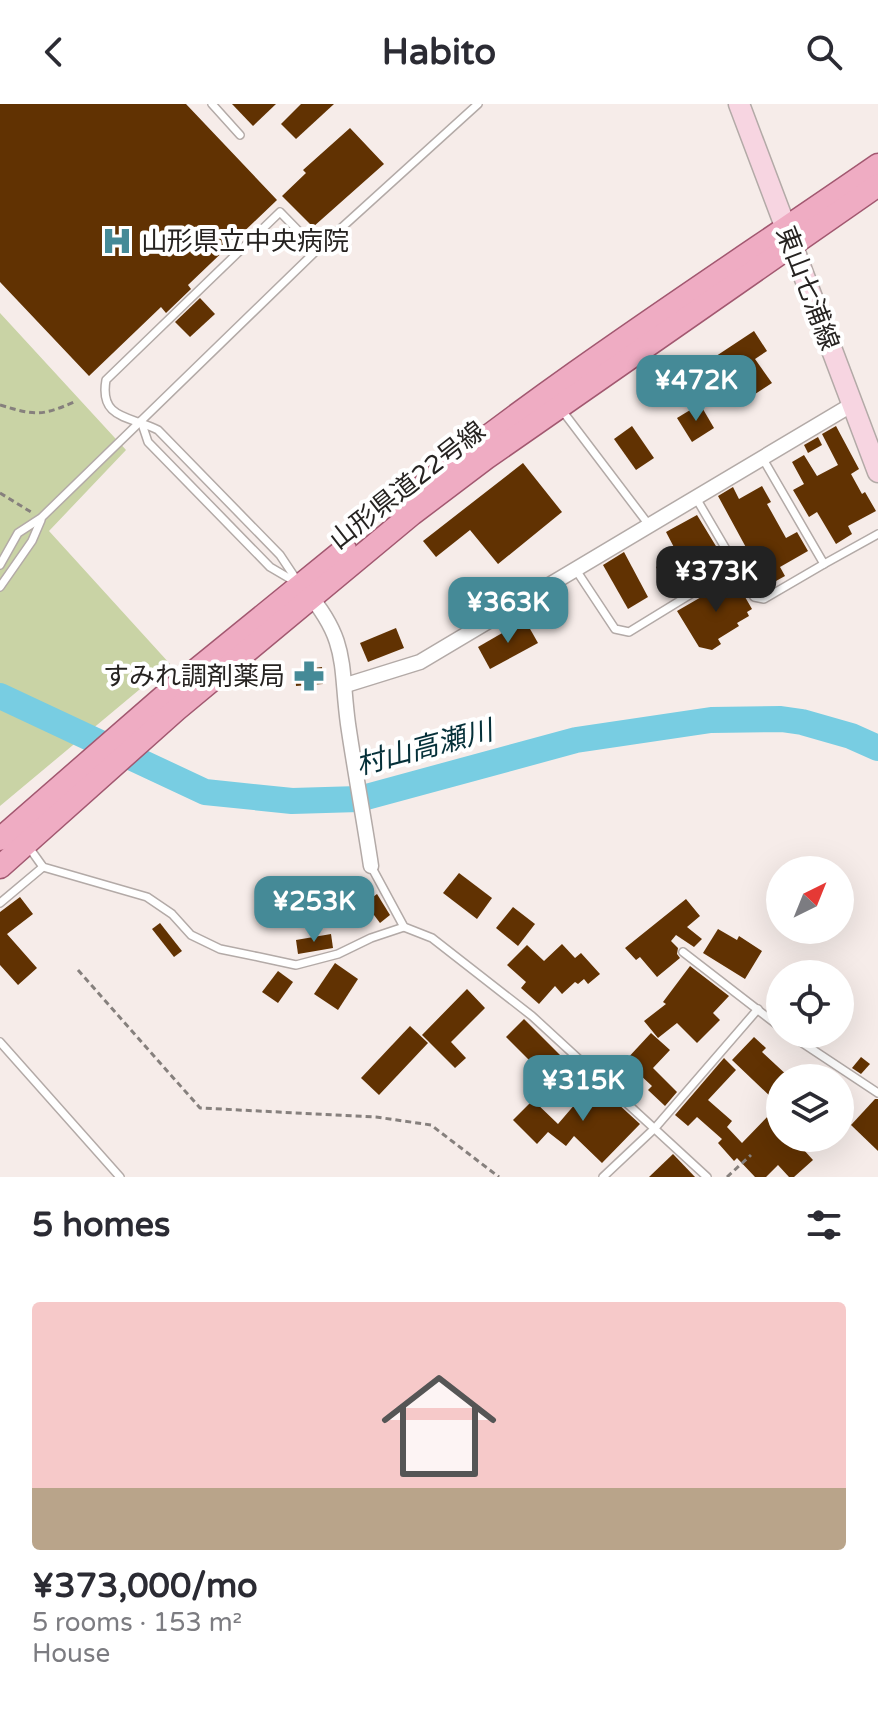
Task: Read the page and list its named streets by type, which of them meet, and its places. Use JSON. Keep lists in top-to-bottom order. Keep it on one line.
{"streets":{"main road":["東山七浦線","山形県道22号線"]},"crossings":[["東山七浦線","山形県道22号線"]],"water":["村山高瀬川"],"places":{"hospital":["山形県立中央病院"],"pharmacy":["すみれ調剤薬局"]},"north":"top right","page":{"header":"Habito","price":["¥472K","¥373K","¥363K","¥253K","¥315K"],"heading":"5 homes","list":[{"name":"¥373,000/mo","note":"5 rooms · 153 m² · House"}]}}
